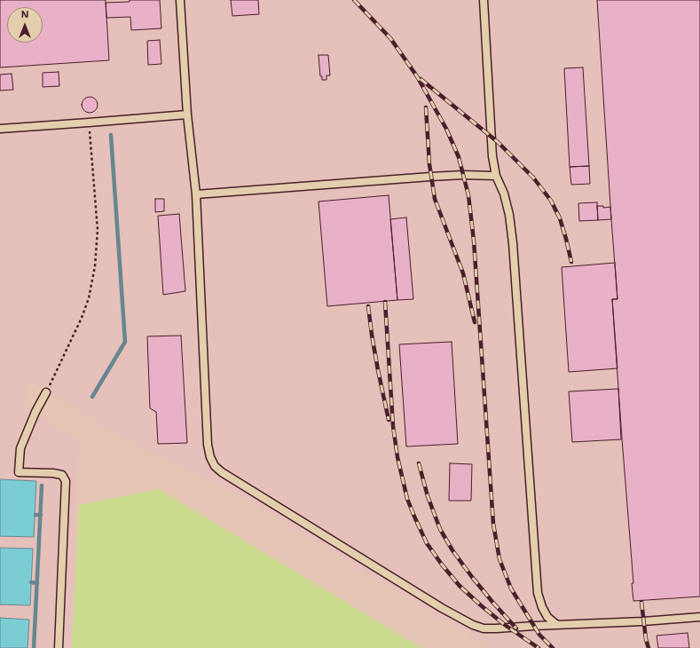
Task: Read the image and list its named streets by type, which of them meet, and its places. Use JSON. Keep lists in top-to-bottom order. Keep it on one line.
{"north":"top"}
